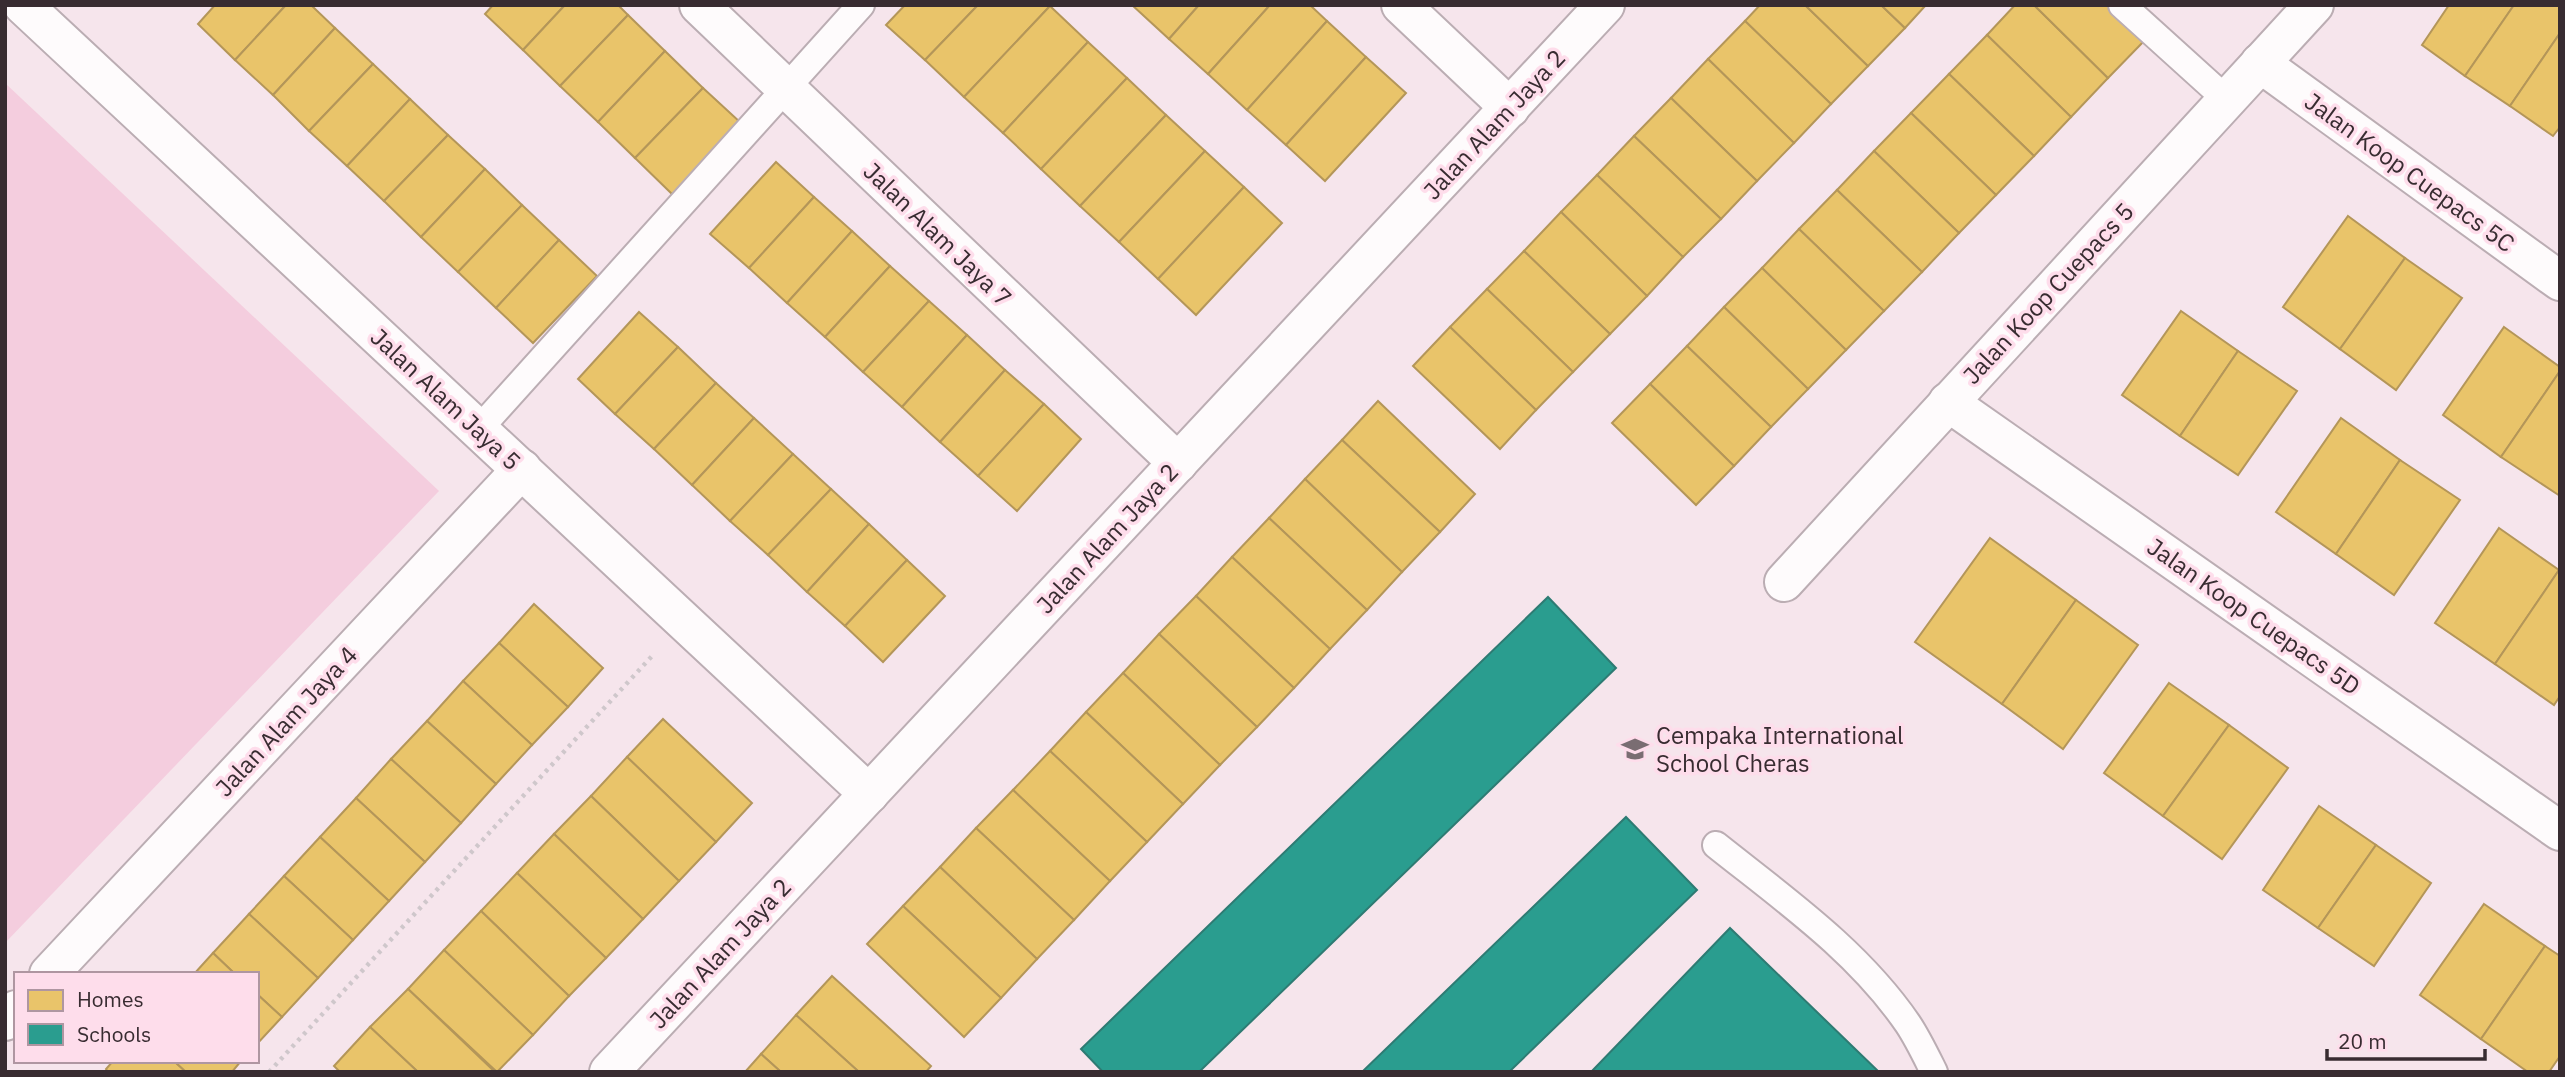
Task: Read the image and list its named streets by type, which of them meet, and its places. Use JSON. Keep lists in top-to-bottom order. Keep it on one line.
{"streets":{"street":["Jalan Alam Jaya 2","Jalan Koop Cuepacs 5C","Jalan Alam Jaya 7","Jalan Koop Cuepacs 5","Jalan Alam Jaya 5","Jalan Koop Cuepacs 5D","Jalan Alam Jaya 4"]},"crossings":[["Jalan Alam Jaya 2","Jalan Alam Jaya 7"],["Jalan Alam Jaya 2","Jalan Alam Jaya 5"],["Jalan Koop Cuepacs 5C","Jalan Koop Cuepacs 5"],["Jalan Koop Cuepacs 5","Jalan Koop Cuepacs 5D"],["Jalan Alam Jaya 5","Jalan Alam Jaya 4"]],"places":{"school or university":["Cempaka International School Cheras"]},"legend":["Homes","Schools"],"scale_bar":"20 m"}
